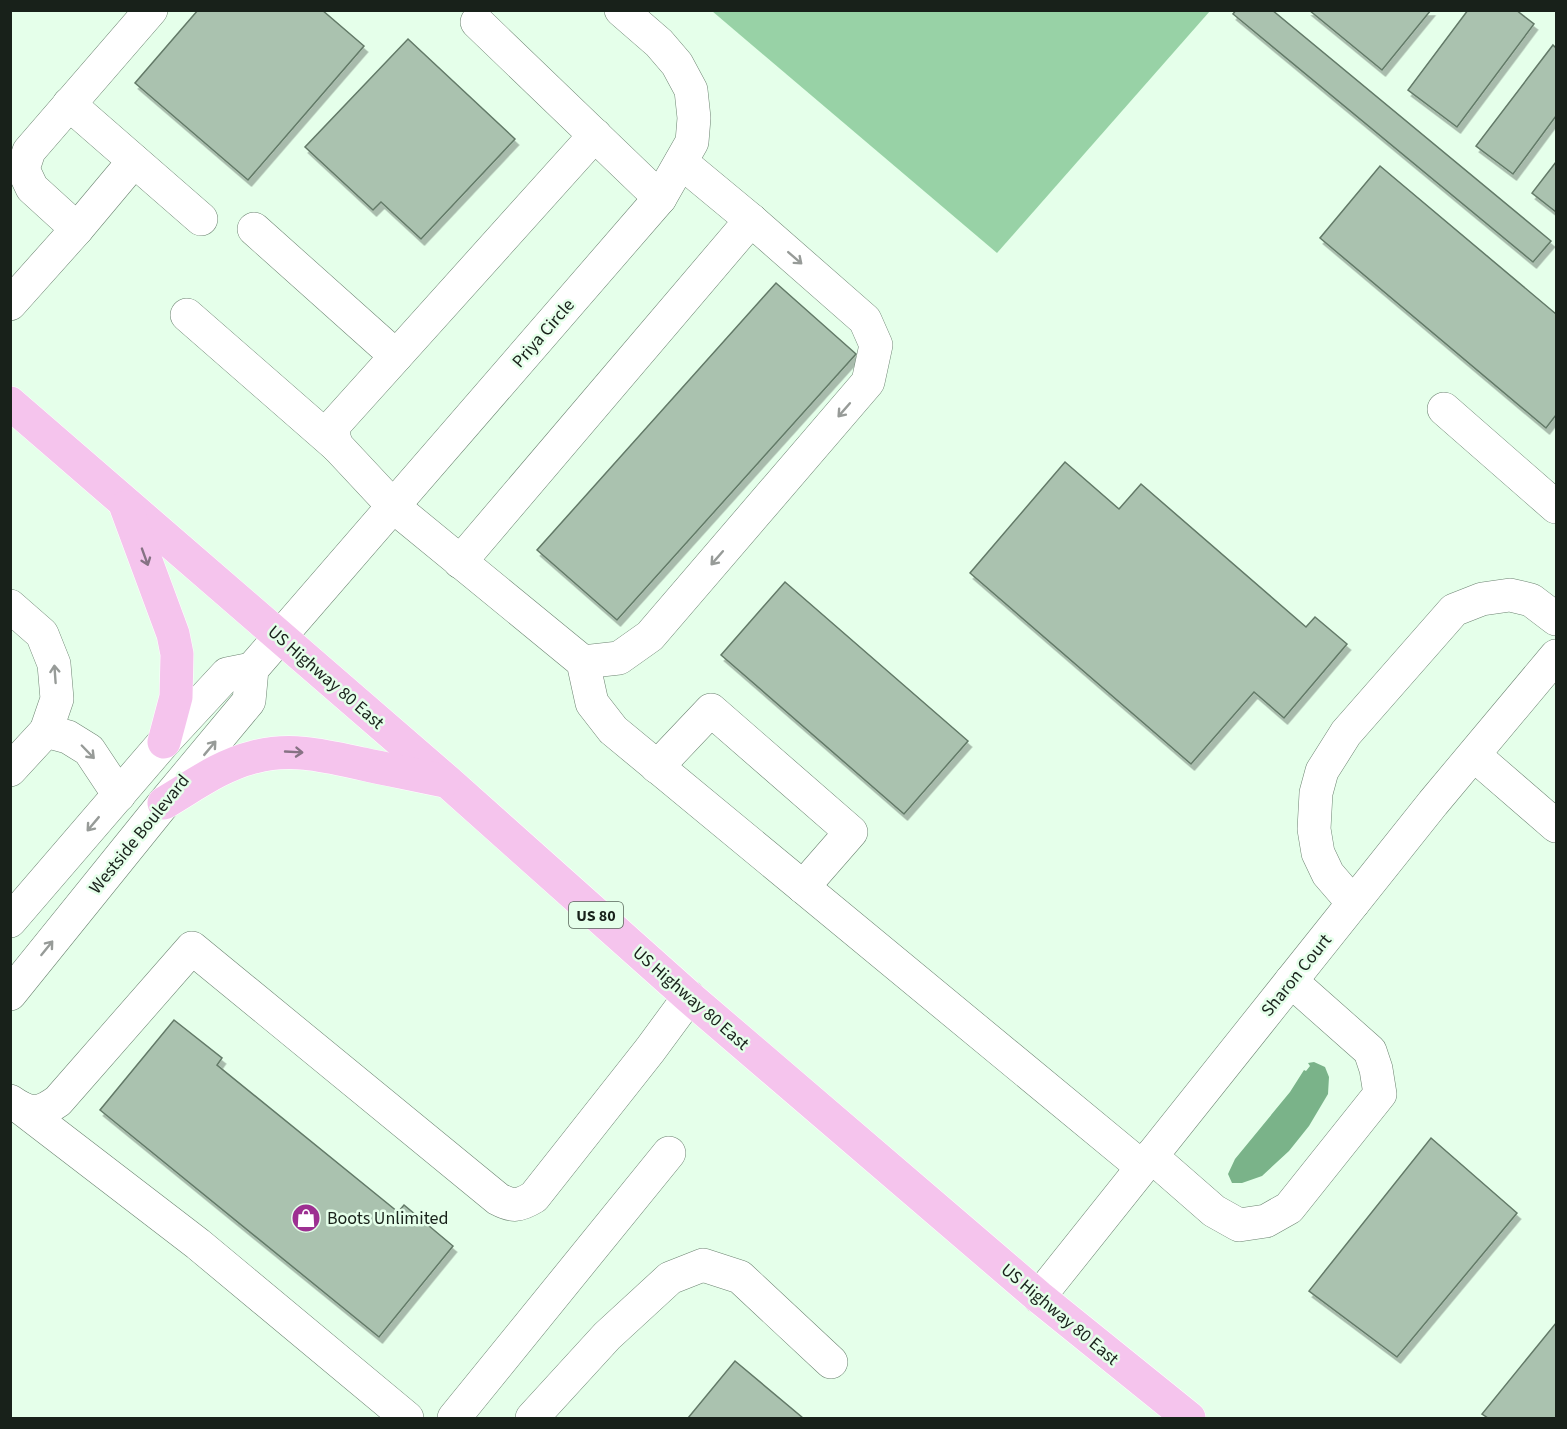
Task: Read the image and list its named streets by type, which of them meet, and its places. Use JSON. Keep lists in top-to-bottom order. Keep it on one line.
{"streets":{"main road":["US Highway 80 East","US 80"],"street":["Priya Circle","Westside Boulevard","Sharon Court"]},"crossings":[["Priya Circle","US Highway 80 East"],["US Highway 80 East","Sharon Court"]],"places":{"shop":["Boots Unlimited"]}}
